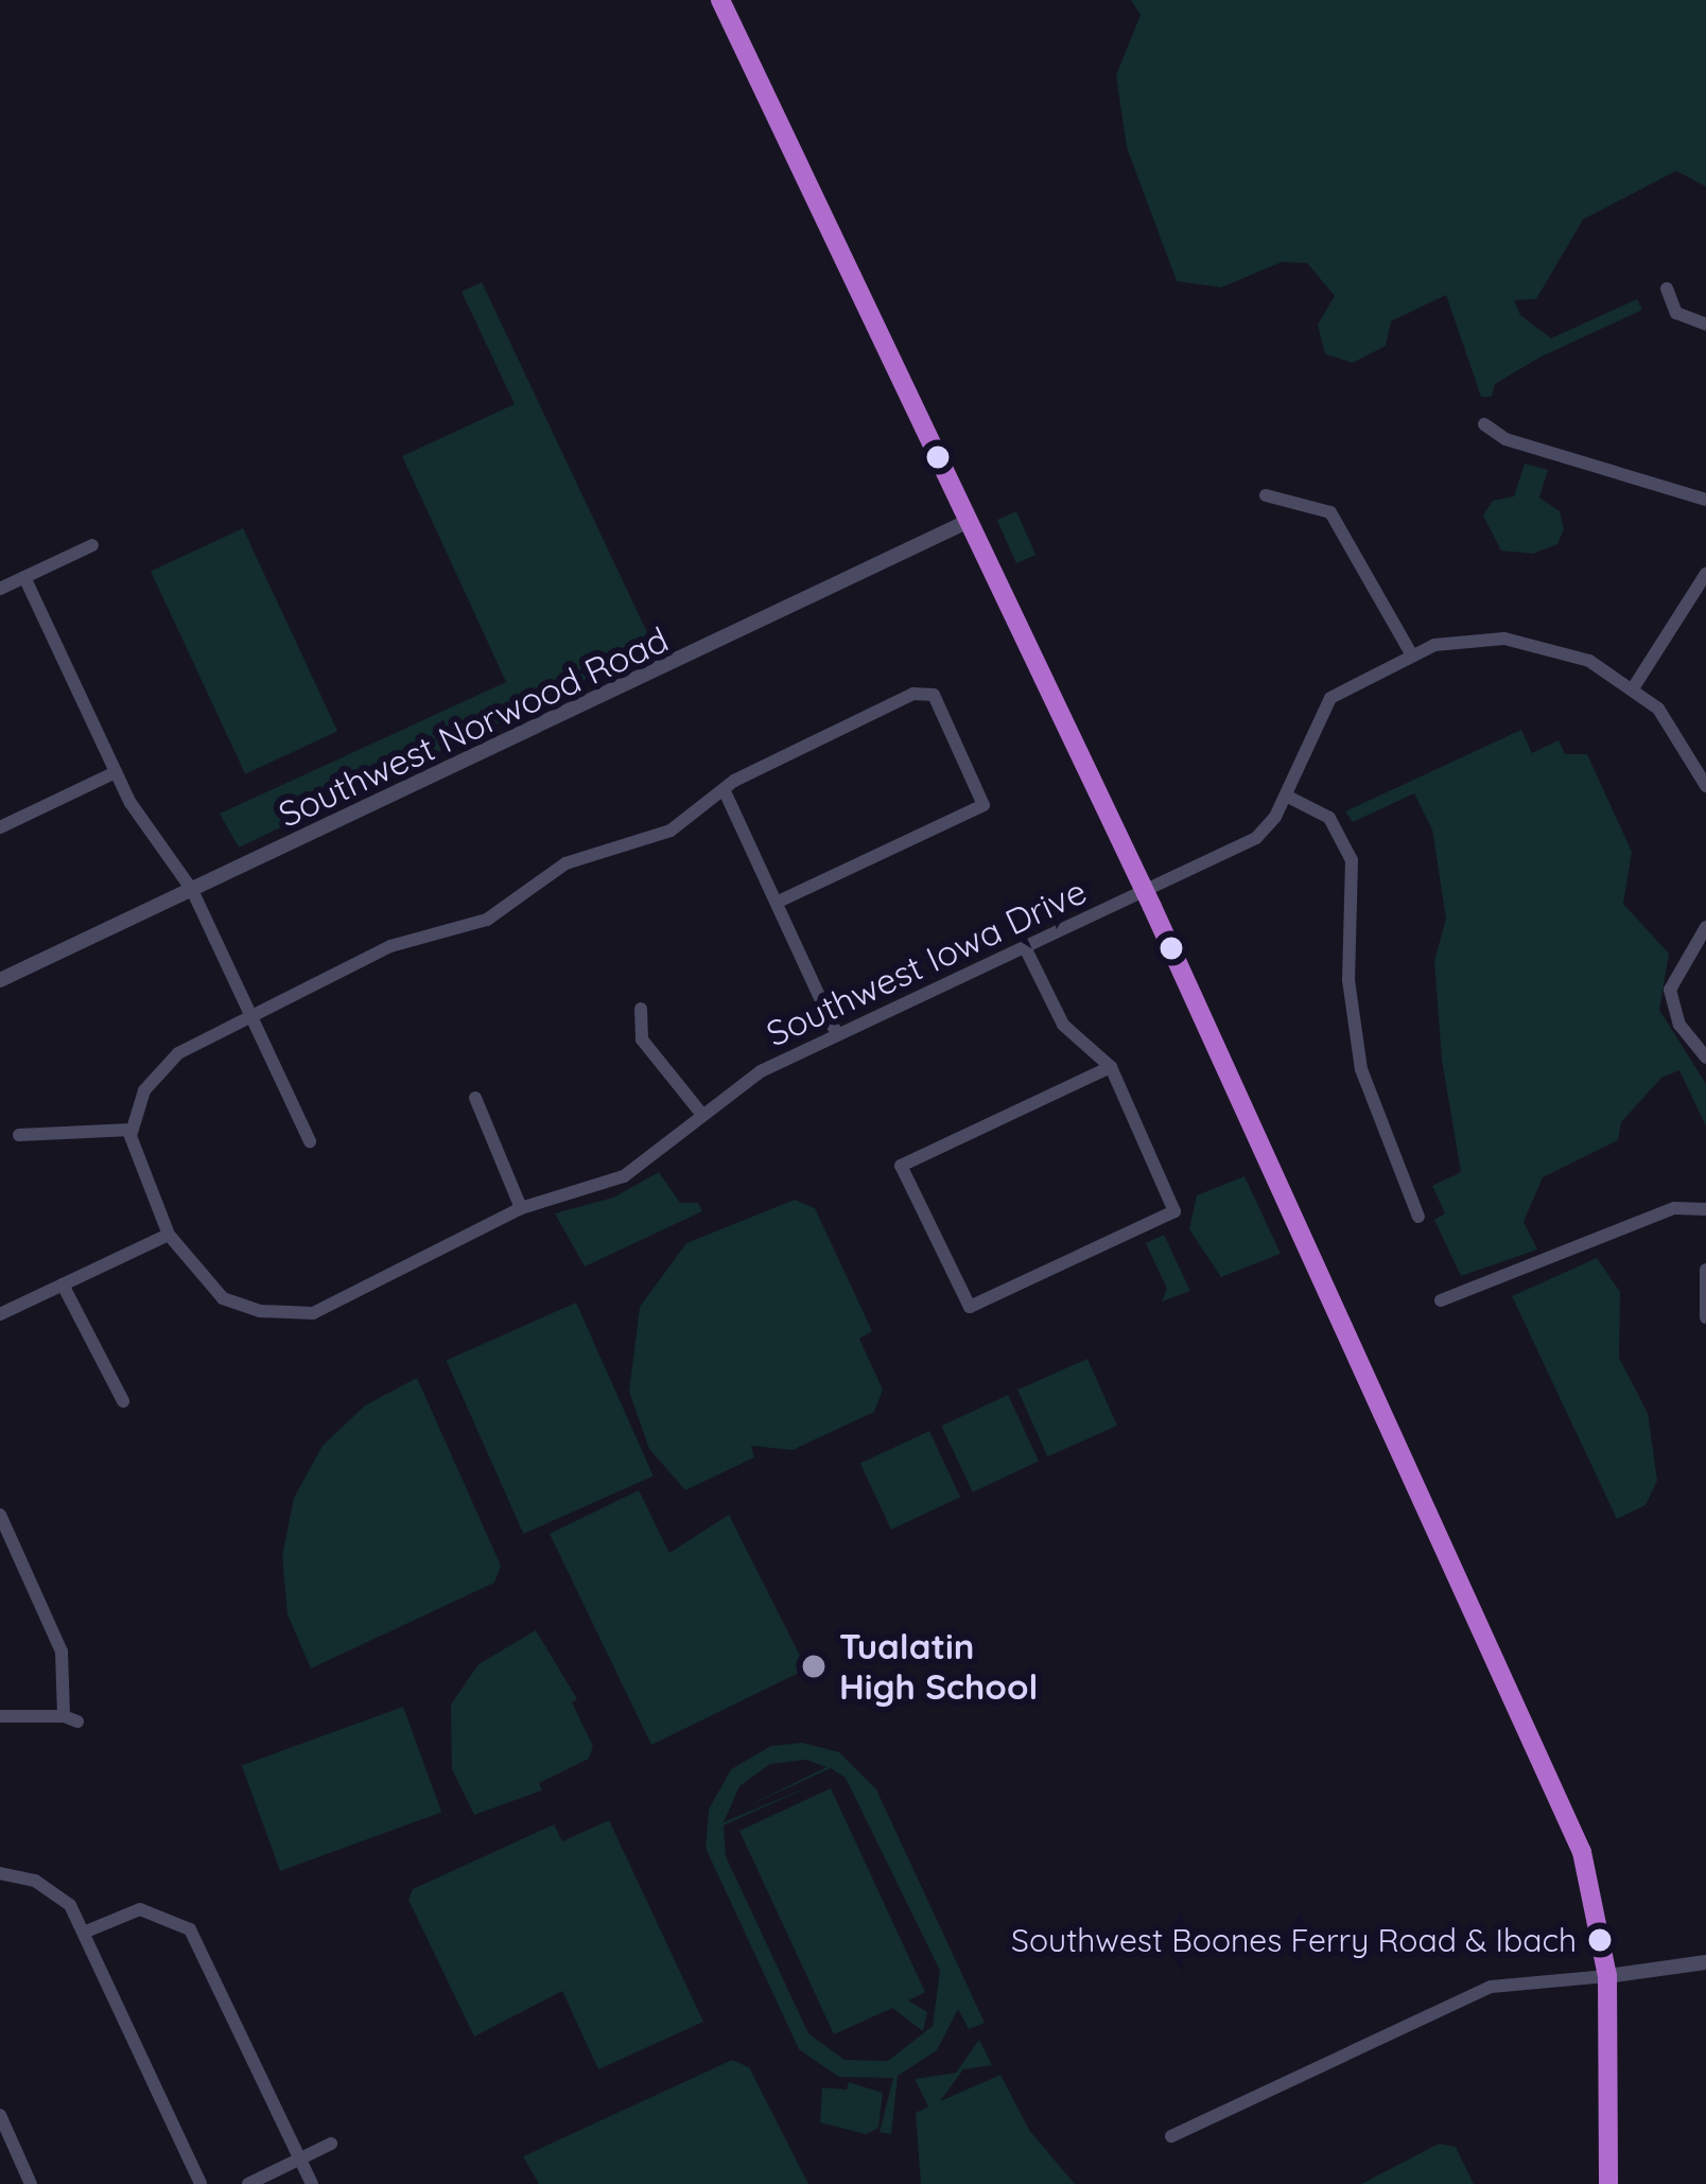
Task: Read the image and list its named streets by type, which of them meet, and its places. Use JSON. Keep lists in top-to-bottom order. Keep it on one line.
{"streets":{"street":["Southwest Norwood Road","Southwest Iowa Drive"]},"places":["Tualatin High School","Southwest Boones Ferry Road & Ibach"]}
